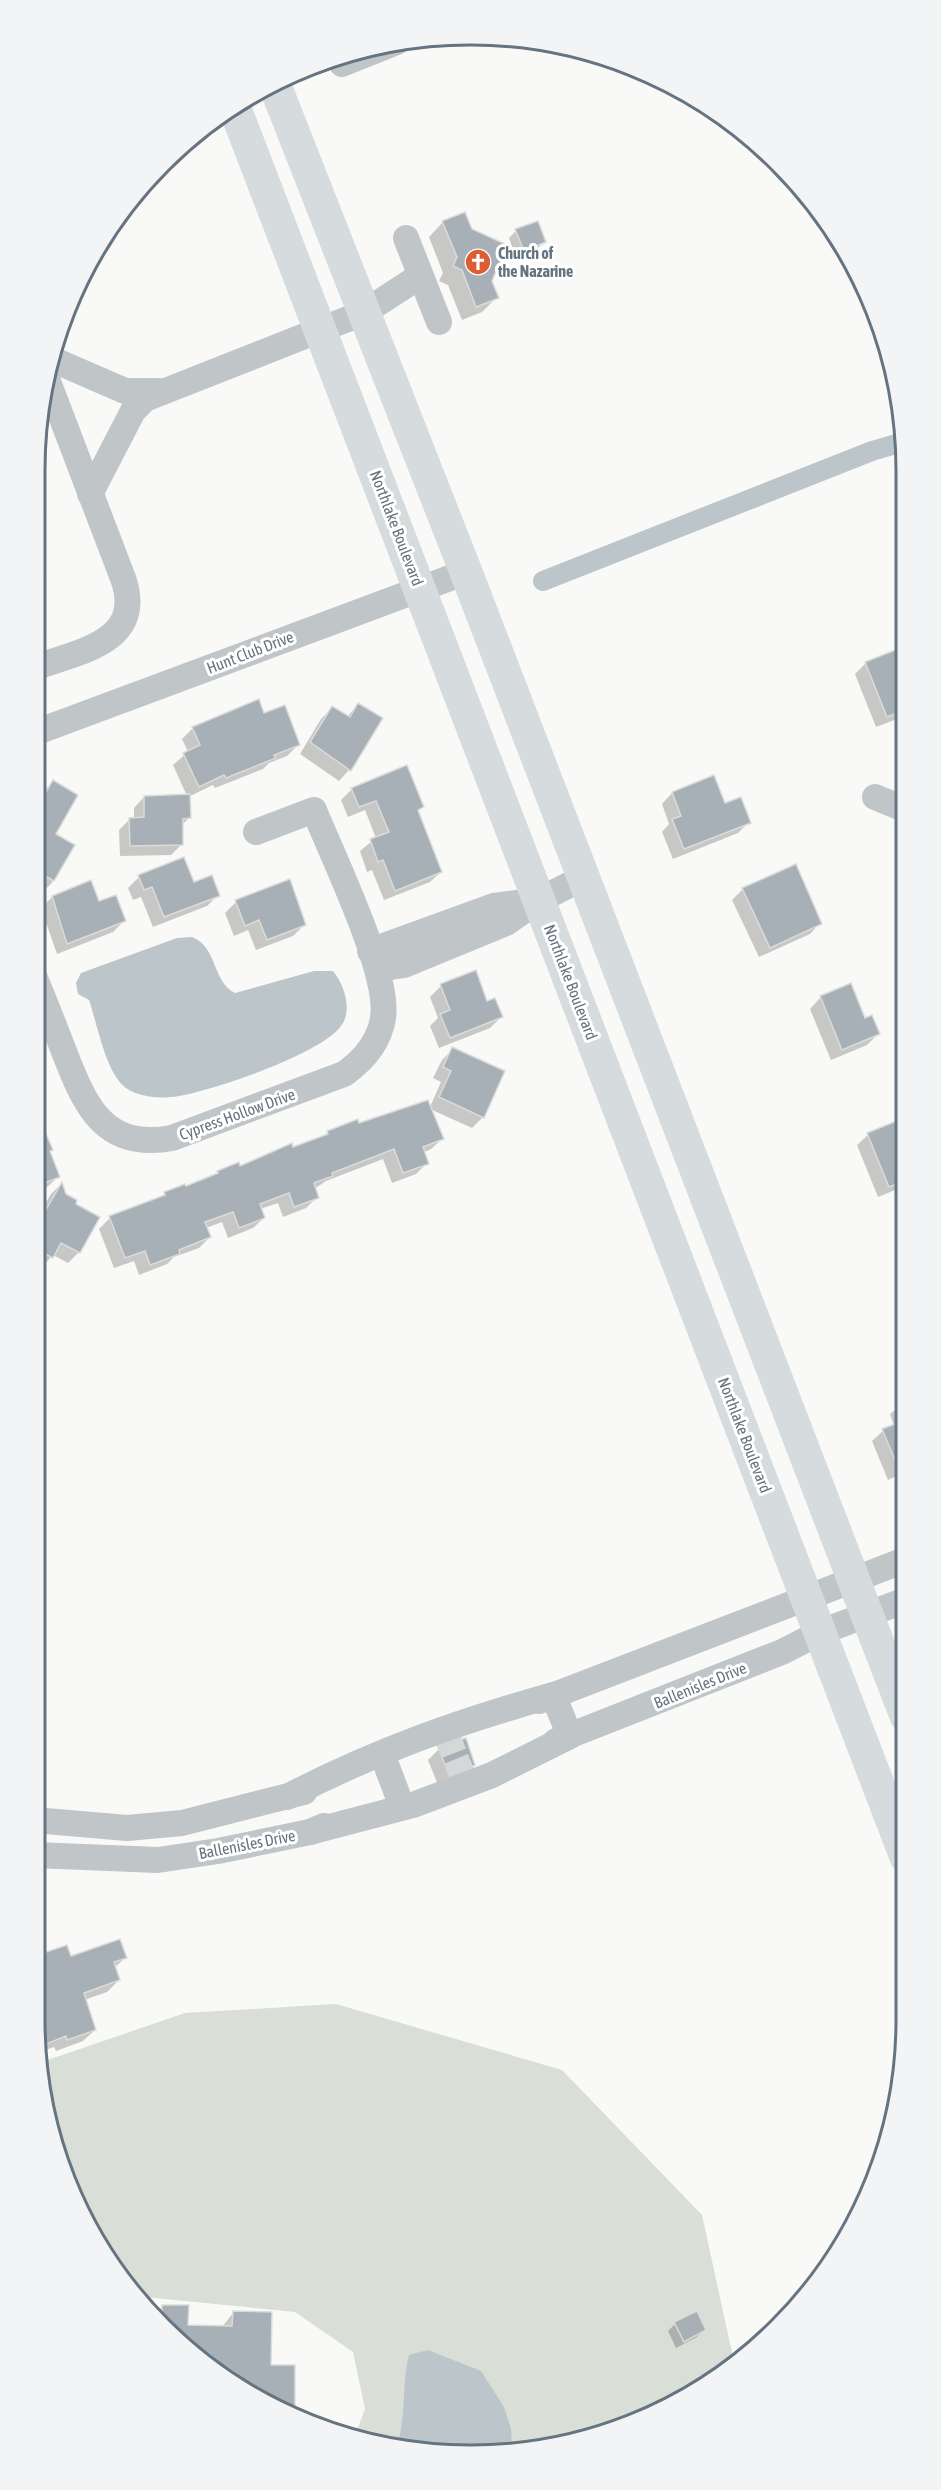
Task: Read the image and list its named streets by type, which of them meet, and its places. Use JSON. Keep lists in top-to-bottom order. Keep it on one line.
{"streets":{"main road":["Northlake Boulevard"],"street":["Hunt Club Drive","Cypress Hollow Drive","Ballenisles Drive"]},"crossings":[["Northlake Boulevard","Hunt Club Drive"],["Northlake Boulevard","Ballenisles Drive"]],"places":{"church":["Church of the Nazarine"]}}
